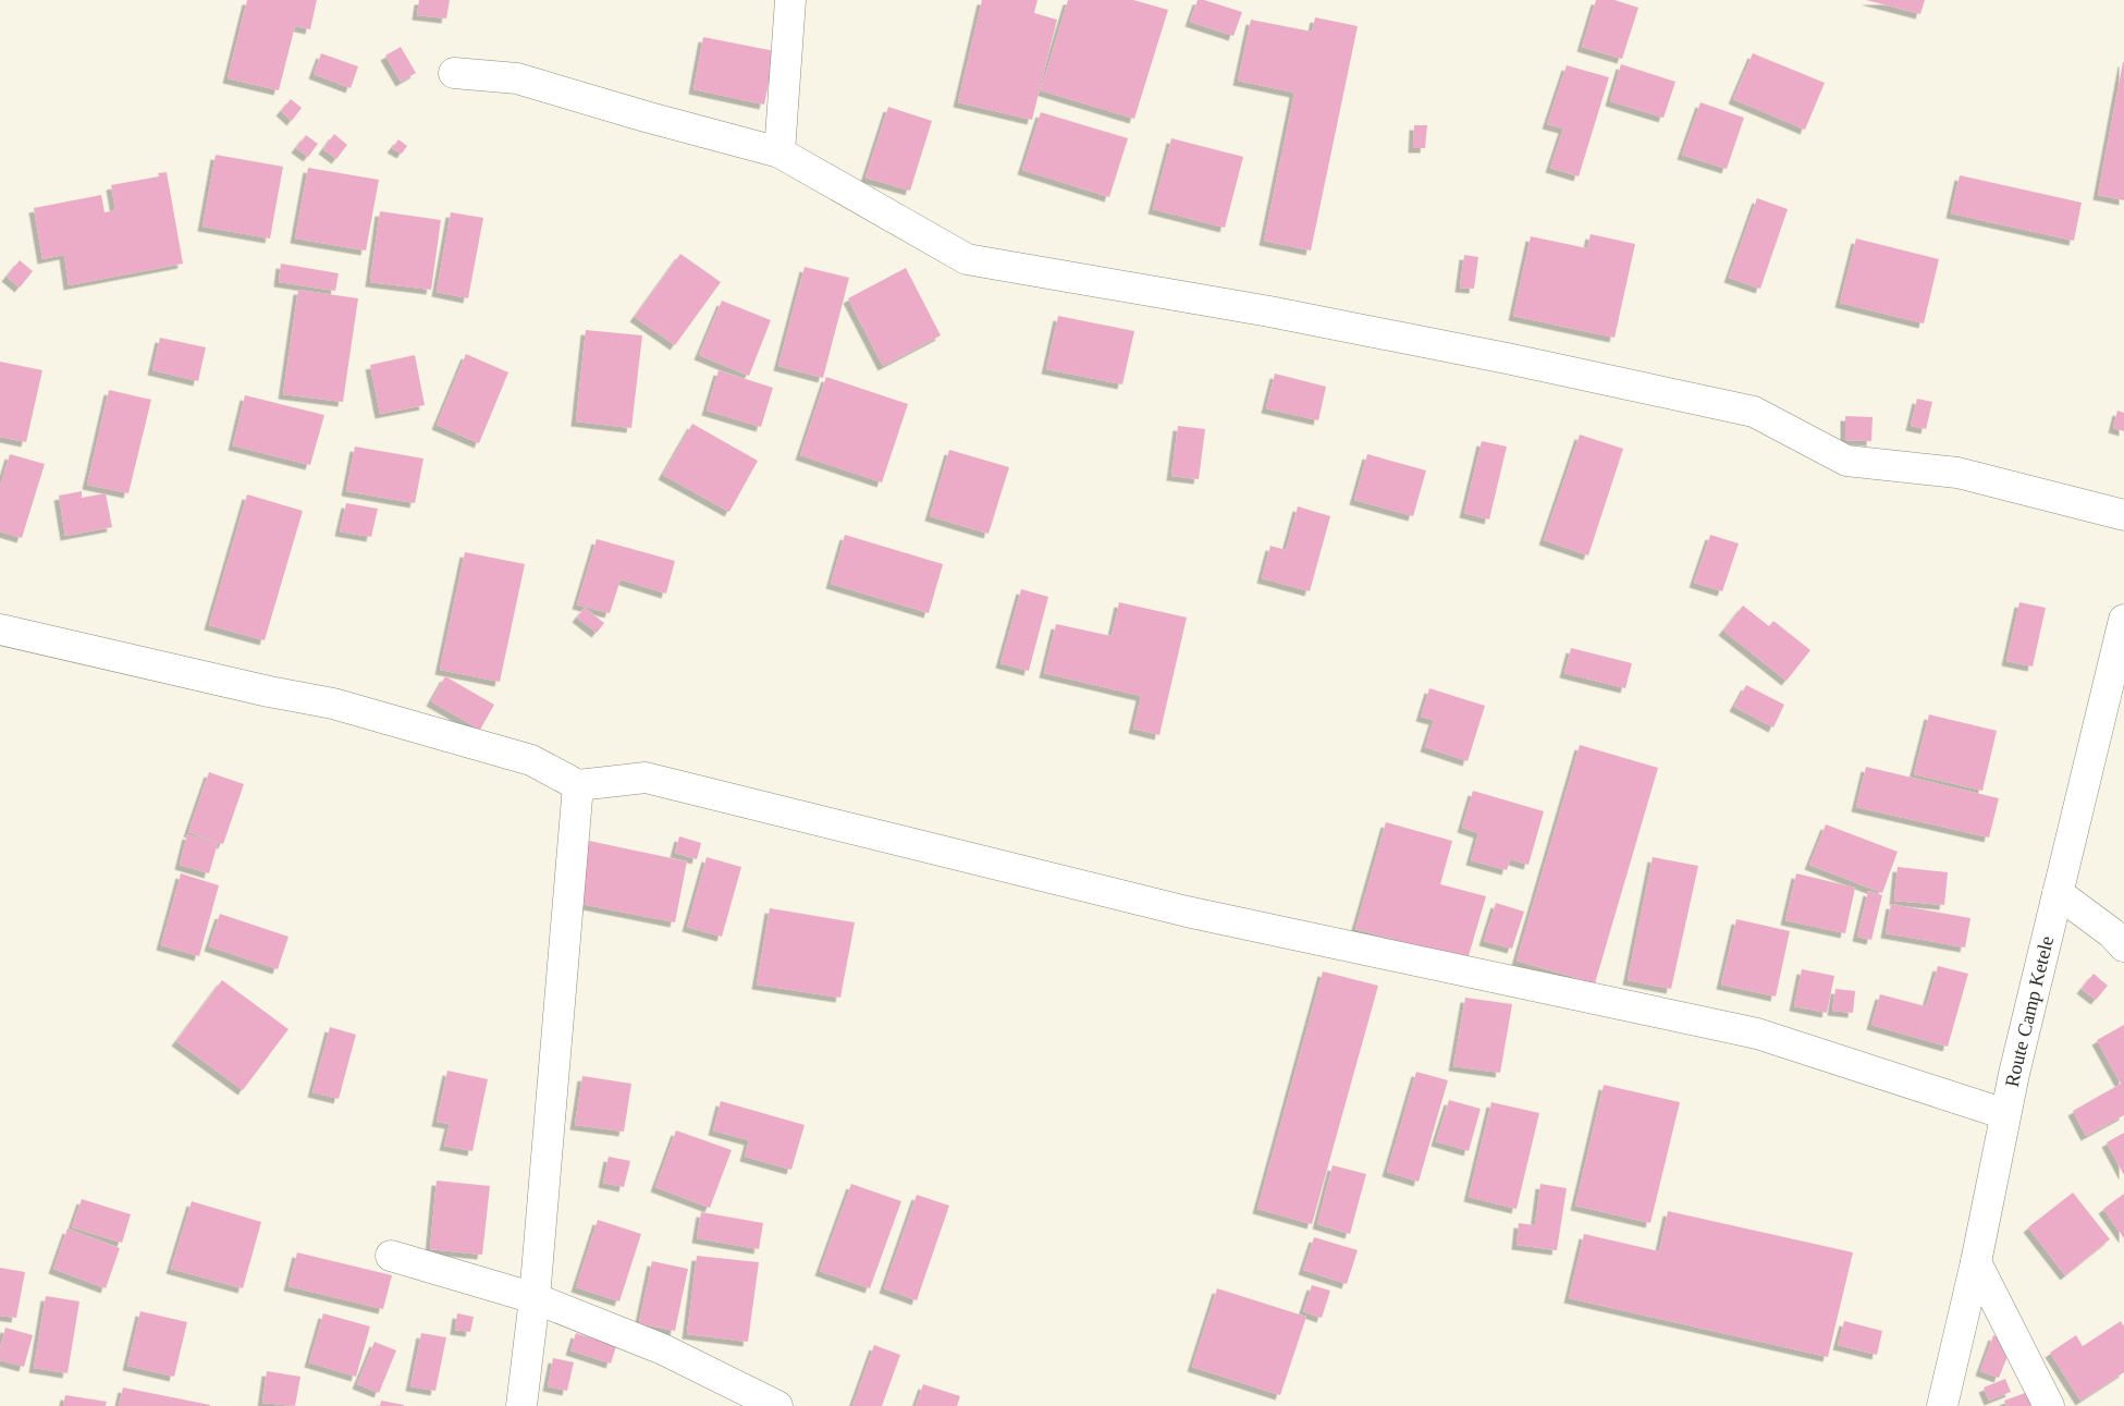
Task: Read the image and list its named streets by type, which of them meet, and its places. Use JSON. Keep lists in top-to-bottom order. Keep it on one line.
{"streets":{"street":["Route Camp Ketele"]}}
